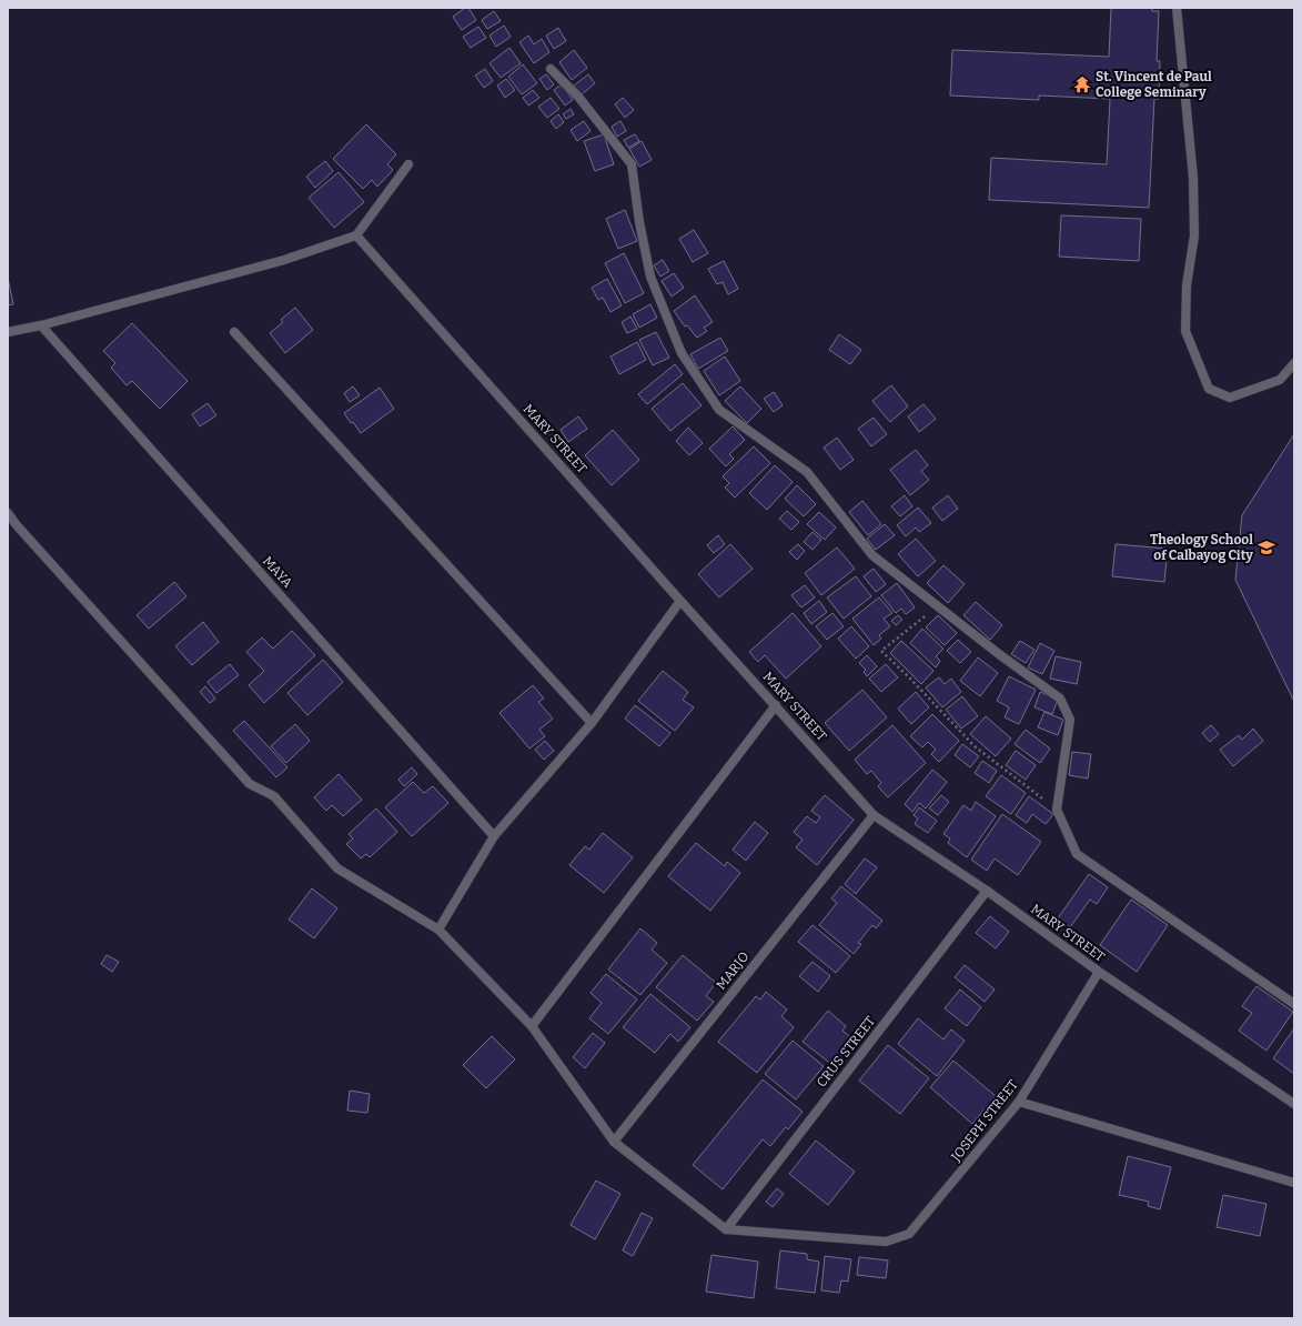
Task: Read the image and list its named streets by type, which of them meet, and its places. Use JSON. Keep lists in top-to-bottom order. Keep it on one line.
{"streets":{"street":["MARY STREET","MAYA","MARJO","CRUS STREET","JOSEPH STREET"]},"crossings":[["MARY STREET","MARJO"],["MARY STREET","CRUS STREET"],["MARY STREET","JOSEPH STREET"],["CRUS STREET","JOSEPH STREET"]],"places":{"temple":["St. Vincent de Paul College Seminary"],"school or university":["Theology School of Calbayog City"]}}
